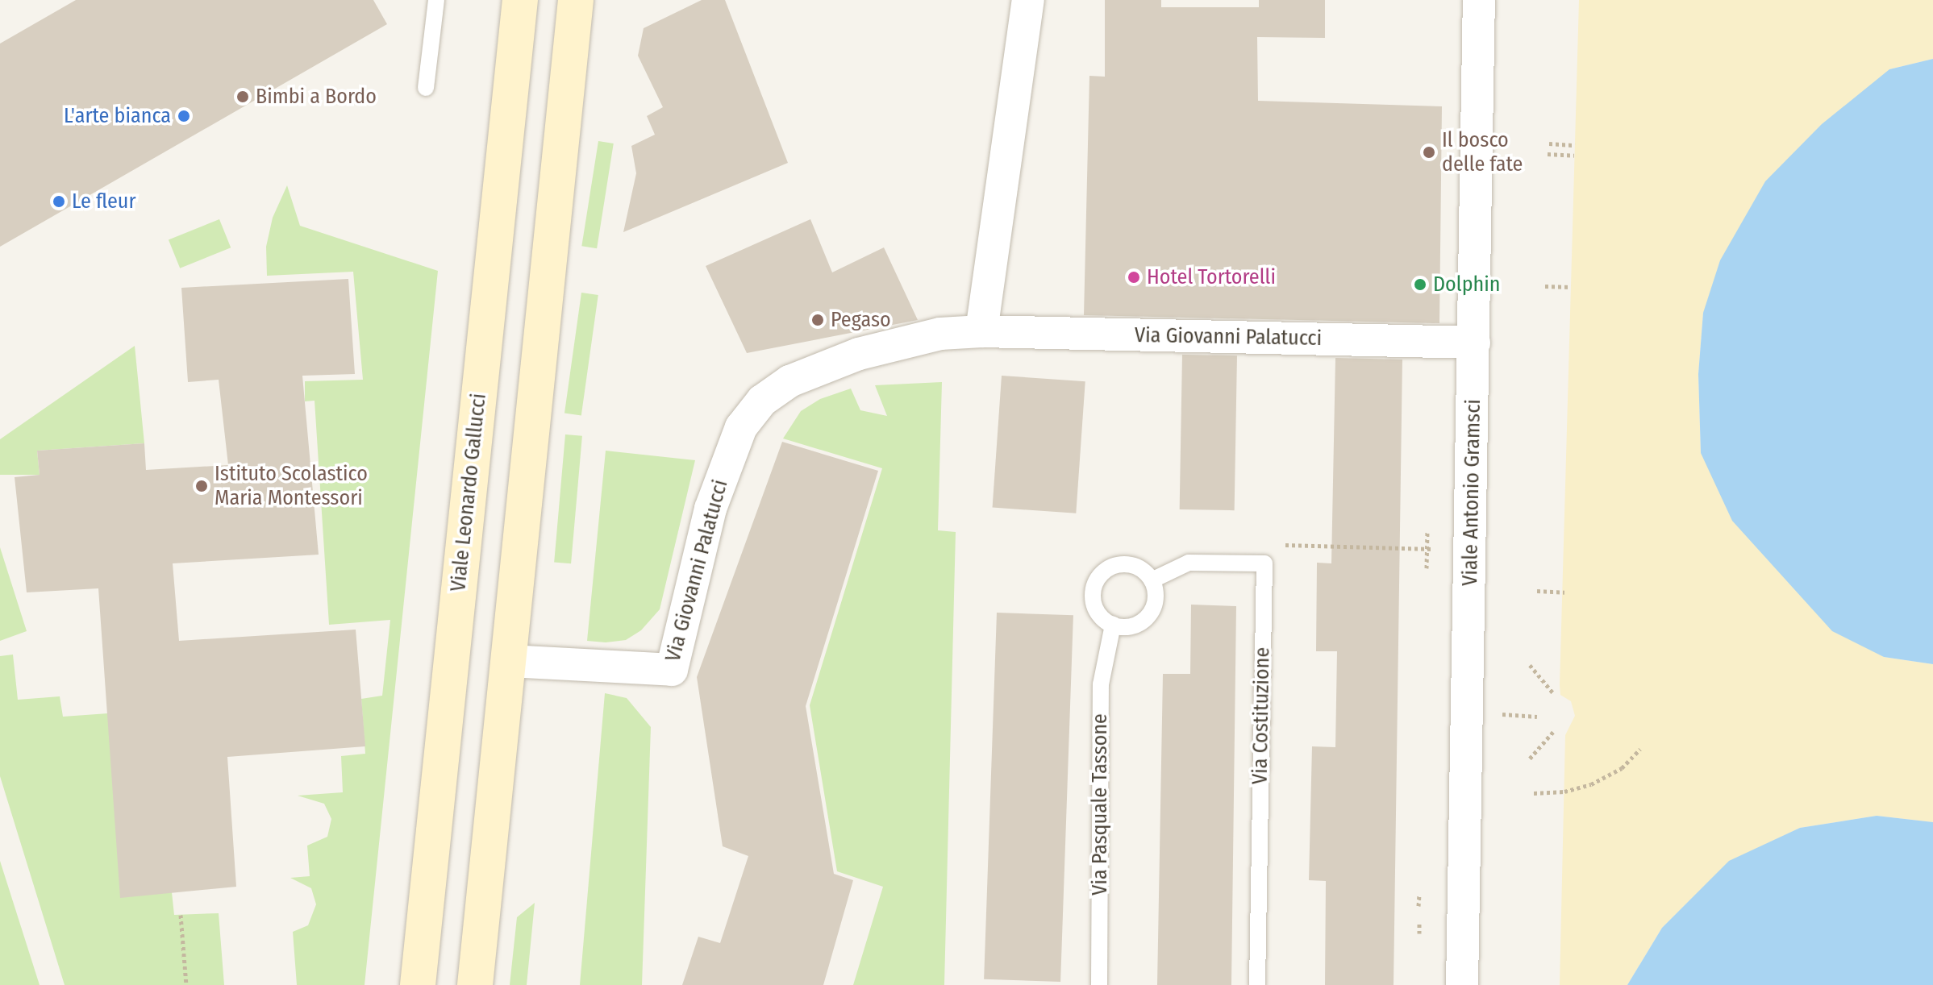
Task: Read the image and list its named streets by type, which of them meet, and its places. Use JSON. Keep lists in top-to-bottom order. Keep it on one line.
{"streets":{"street":["Via Giovanni Palatucci","Viale Leonardo Gallucci","Viale Antonio Gramsci"],"lane":["Via Costituzione","Via Pasquale Tassone"]},"crossings":[["Via Giovanni Palatucci","Viale Antonio Gramsci"],["Via Costituzione","Via Pasquale Tassone"]],"places":["Bimbi a Bordo","L'arte bianca","Il bosco delle fate","Le fleur","Hotel Tortorelli","Dolphin","Pegaso","Istituto Scolastico Maria Montessori"]}
